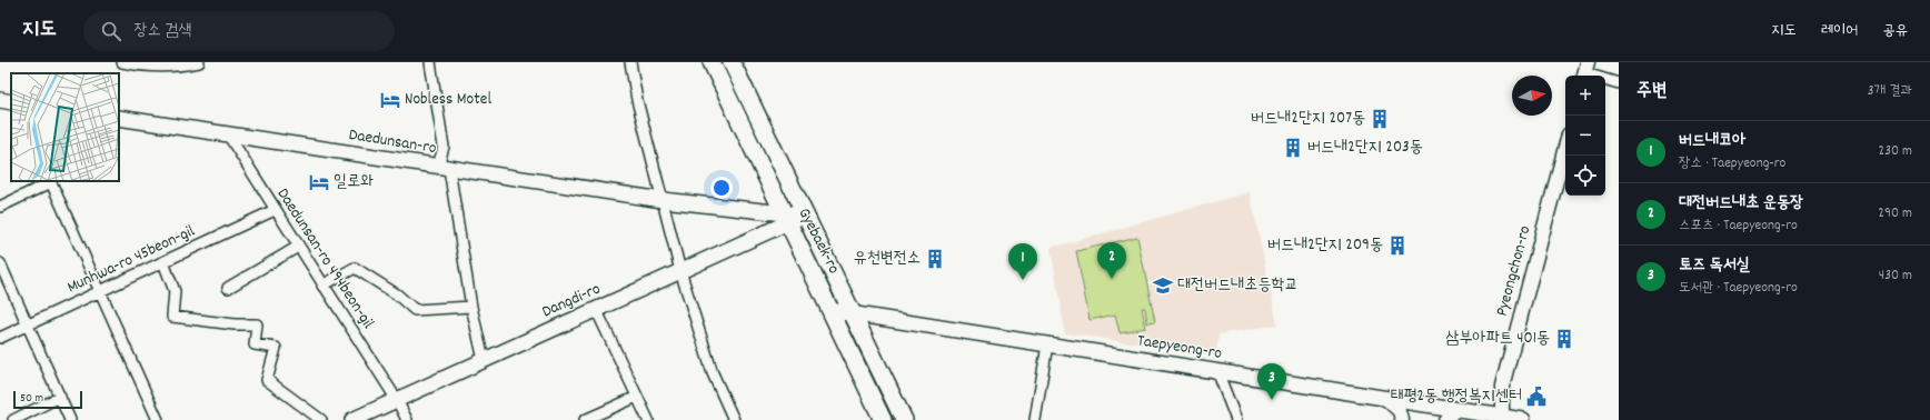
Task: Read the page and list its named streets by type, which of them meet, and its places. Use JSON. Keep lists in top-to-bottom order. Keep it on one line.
{"streets":{"main road":["Daedunsan-ro","Gyebaek-ro","Dangdi-ro","Taepyeong-ro"],"street":["Daedunsan-ro 494beon-gil","Munhwa-ro 45beon-gil","Pyeongchon-ro"]},"crossings":[["Daedunsan-ro","Gyebaek-ro"],["Daedunsan-ro","Daedunsan-ro 494beon-gil"],["Daedunsan-ro","Dangdi-ro"],["Gyebaek-ro","Dangdi-ro"],["Gyebaek-ro","Taepyeong-ro"],["Daedunsan-ro 494beon-gil","Munhwa-ro 45beon-gil"],["Daedunsan-ro 494beon-gil","Dangdi-ro"],["Pyeongchon-ro","Taepyeong-ro"]],"places":{"hotel":["Nobless Motel","일로와"],"building":["버드내2단지 207동","버드내2단지 203동","버드내2단지 209동","유천변전소","삼부아파트 401동"],"school or university":["대전버드내초등학교"],"public building":["태평2동 행정복지센터"]},"scale_bar":"50 m","north":"right","page":{"header":"지도","search":"장소 검색","nav":["지도","레이어","공유"],"heading":["주변","3개 결과"],"map_buttons":["+","−"],"list":[{"mark":"1","name":"버드내코아","note":"장소 · Taepyeong-ro","value":"230 m"},{"mark":"2","name":"대전버드내초 운동장","note":"스포츠 · Taepyeong-ro","value":"290 m"},{"mark":"3","name":"토즈 독서실","note":"도서관 · Taepyeong-ro","value":"430 m"}],"pins":["2","1","3"],"scale":"50 m"}}
